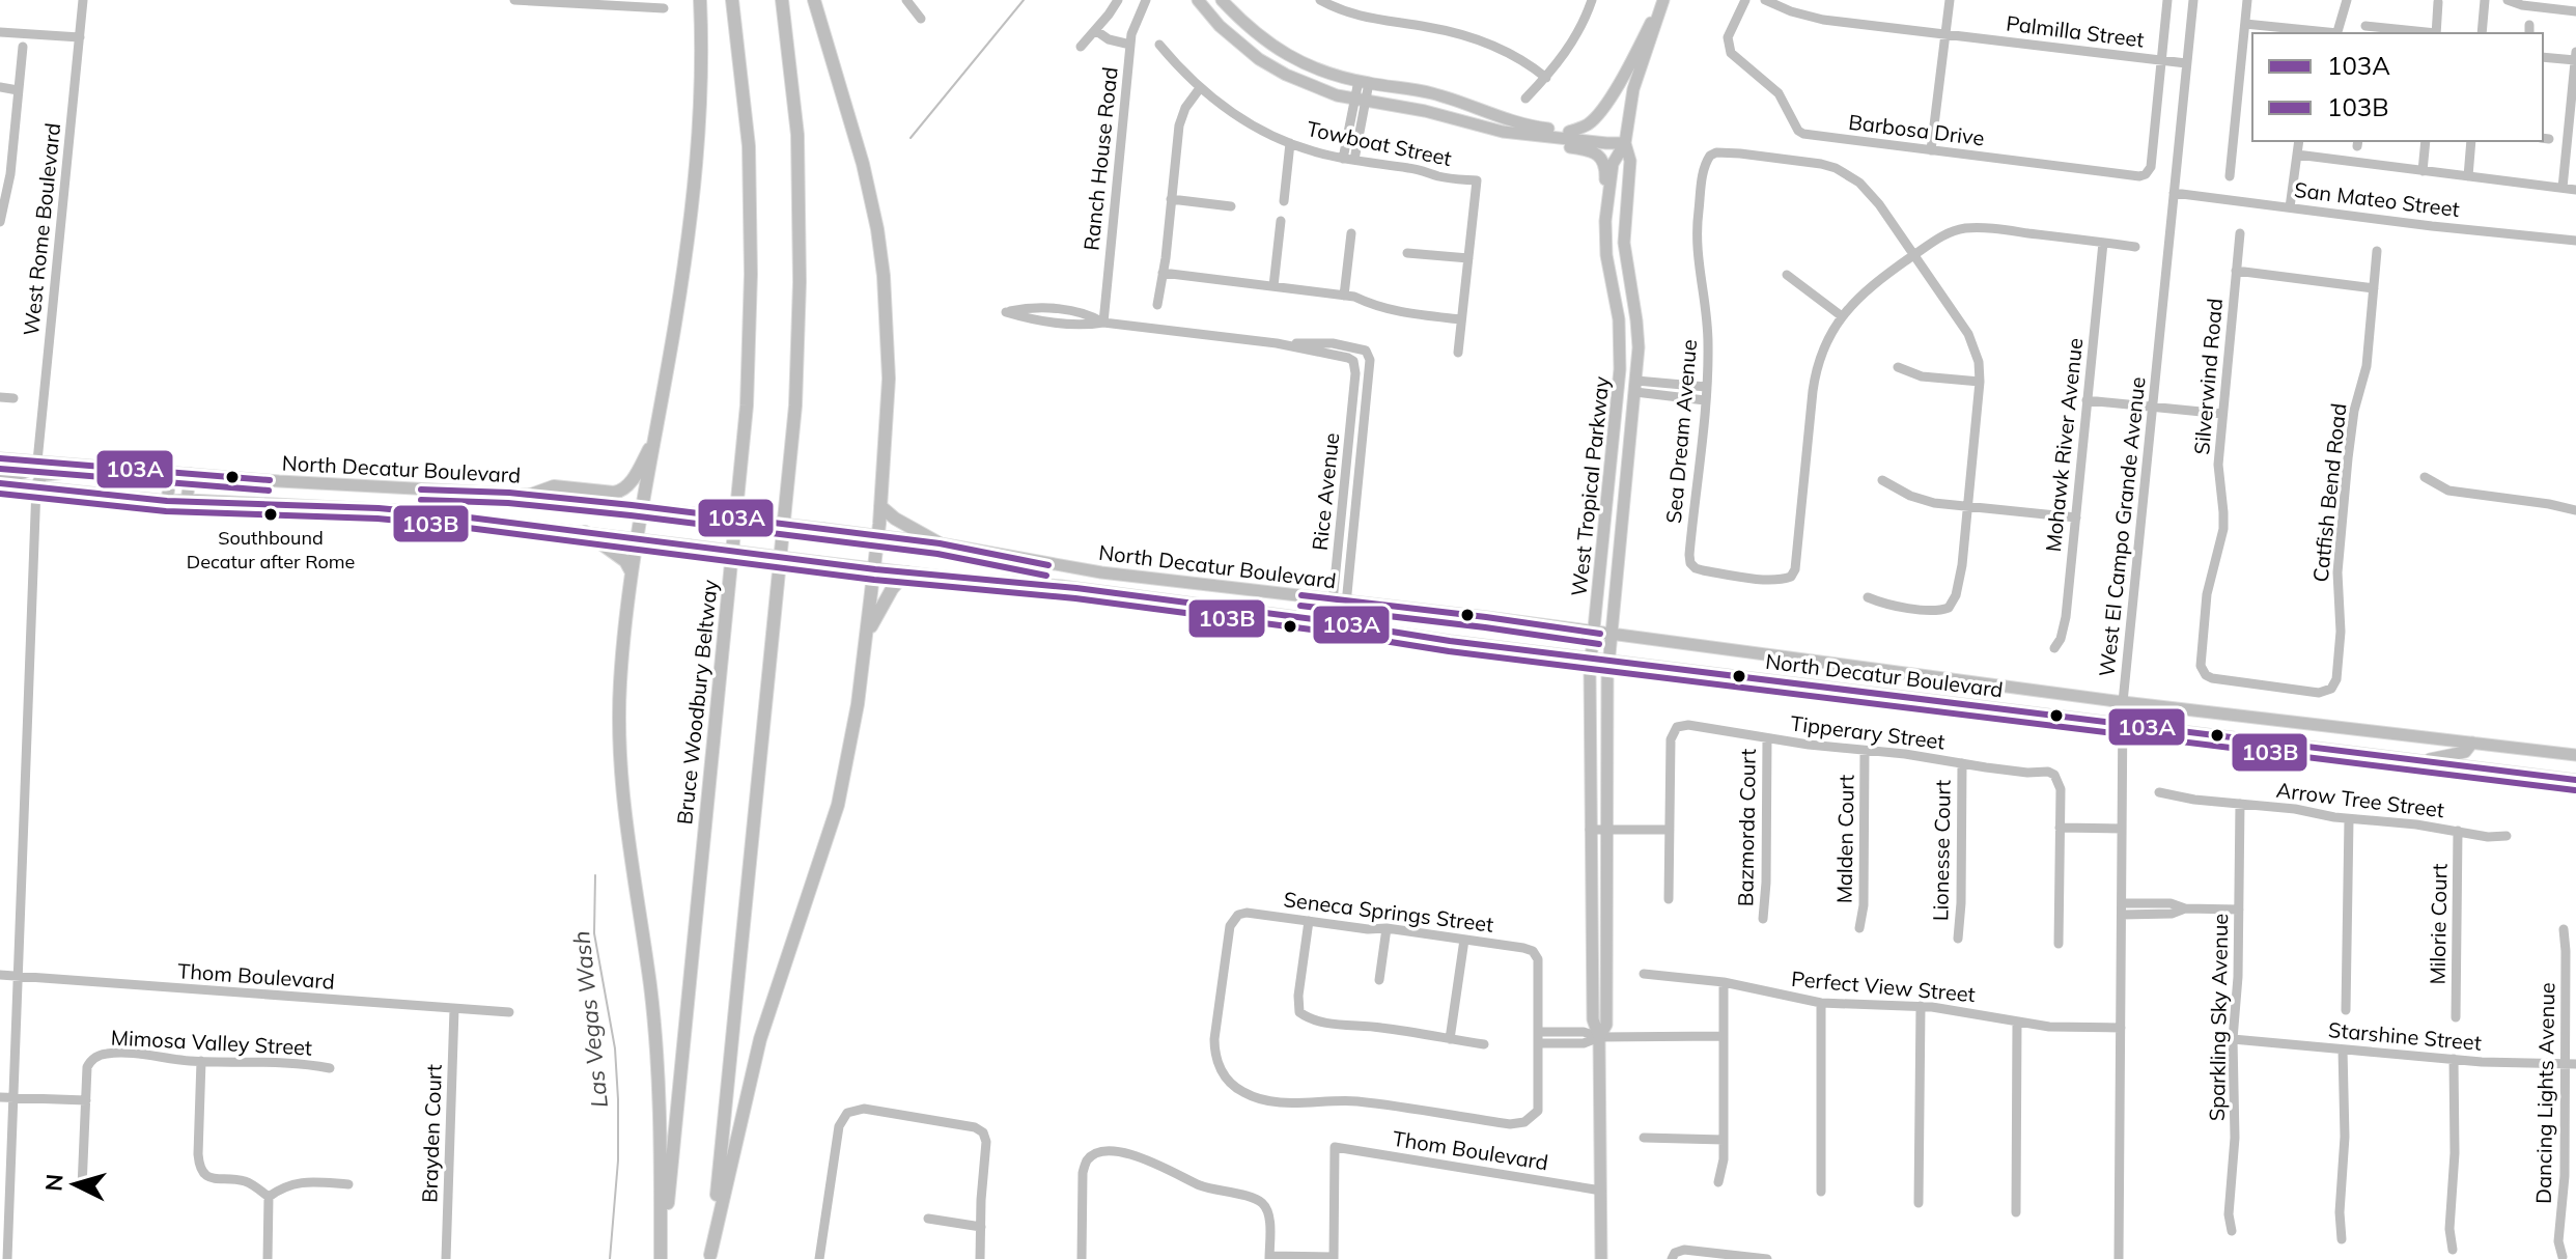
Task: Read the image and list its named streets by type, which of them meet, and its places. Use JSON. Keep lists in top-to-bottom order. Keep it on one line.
{"streets":{"highway":["Bruce Woodbury Beltway"],"main road":["North Decatur Boulevard","West Tropical Parkway"],"street":["Palmilla Street","Barbosa Drive","Towboat Street","Ranch House Road","San Mateo Street","West Rome Boulevard","Silverwind Road","Sea Dream Avenue","Mohawk River Avenue","Rice Avenue","Catfish Bend Road","West El Campo Grande Avenue","Tipperary Street","Arrow Tree Street","Bazmorda Court","Malden Court","Lionesse Court","Seneca Springs Street","Milorie Court","Thom Boulevard","Perfect View Street","Sparkling Sky Avenue","Starshine Street","Mimosa Valley Street","Dancing Lights Avenue","Brayden Court"]},"crossings":[["Palmilla Street","Barbosa Drive"],["Palmilla Street","West El Campo Grande Avenue"],["San Mateo Street","West El Campo Grande Avenue"],["West Rome Boulevard","North Decatur Boulevard"],["Silverwind Road","Catfish Bend Road"],["North Decatur Boulevard","West Tropical Parkway"],["North Decatur Boulevard","Rice Avenue"],["North Decatur Boulevard","West El Campo Grande Avenue"],["West Tropical Parkway","Thom Boulevard"],["West El Campo Grande Avenue","Perfect View Street"],["Tipperary Street","Bazmorda Court"],["Tipperary Street","Malden Court"],["Tipperary Street","Lionesse Court"],["Arrow Tree Street","Milorie Court"],["Arrow Tree Street","Sparkling Sky Avenue"],["Thom Boulevard","Brayden Court"],["Sparkling Sky Avenue","Starshine Street"],["Starshine Street","Dancing Lights Avenue"]],"water":["Las Vegas Wash"],"places":["Southbound Decatur after Rome"],"lines":["transit line 103A","transit line 103B"],"legend":["103A","103B"],"north":"left"}
